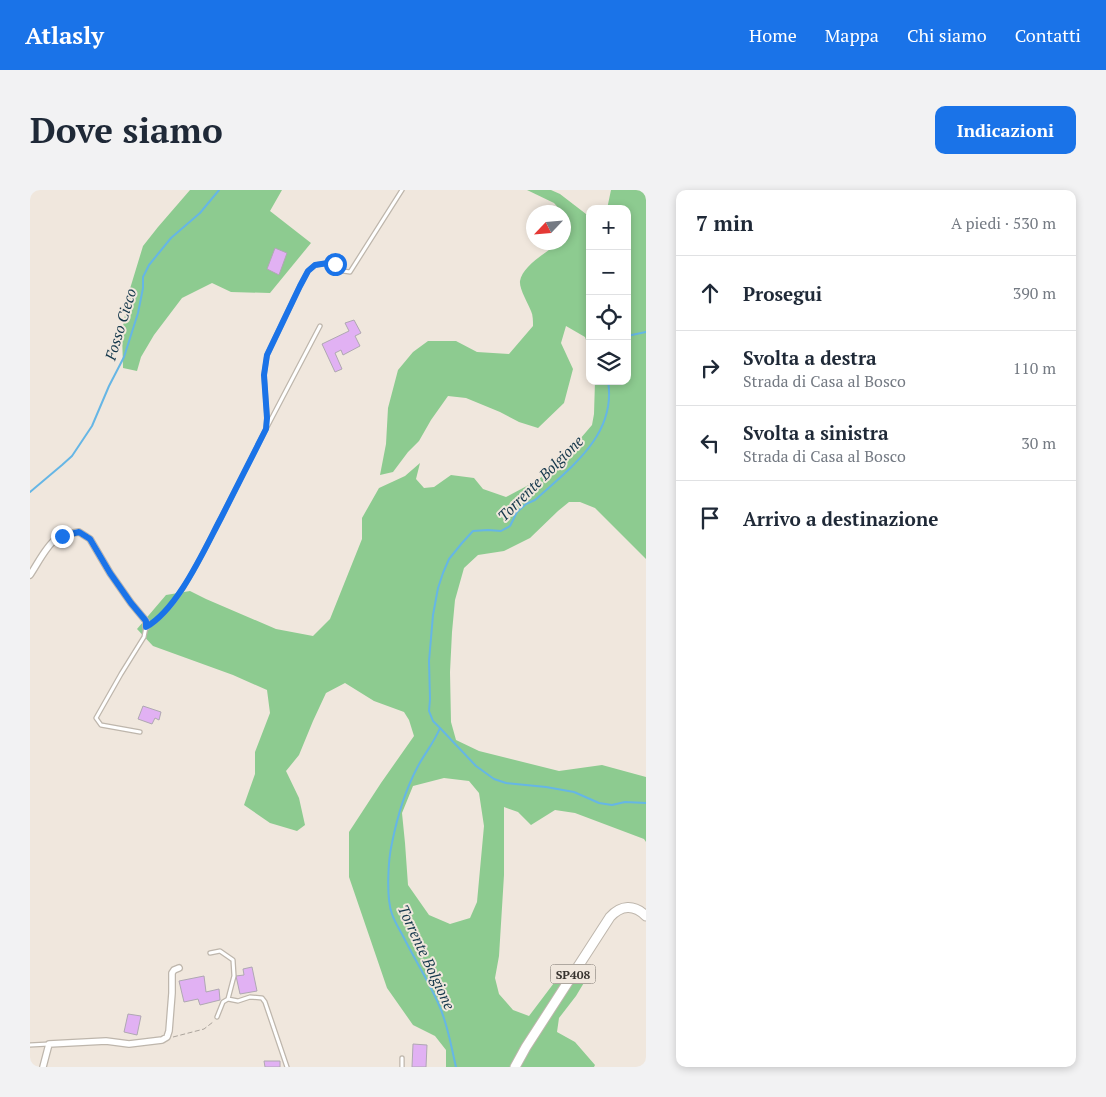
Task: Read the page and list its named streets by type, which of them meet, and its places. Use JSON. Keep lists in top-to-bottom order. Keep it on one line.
{"streets":{"main road":["SP408"]},"water":["Fosso Cieco","Torrente Bolgione"],"north":"bottom left","page":{"header":"Atlasly","nav":["Home","Mappa","Chi siamo","Contatti"],"buttons":"Indicazioni","title":"Dove siamo","heading":["7 min","A piedi · 530 m"],"map_buttons":["+","−"],"list":[["Prosegui","390 m"],["Svolta a destra","Strada di Casa al Bosco","110 m"],["Svolta a sinistra","Strada di Casa al Bosco","30 m"],"Arrivo a destinazione"]}}
